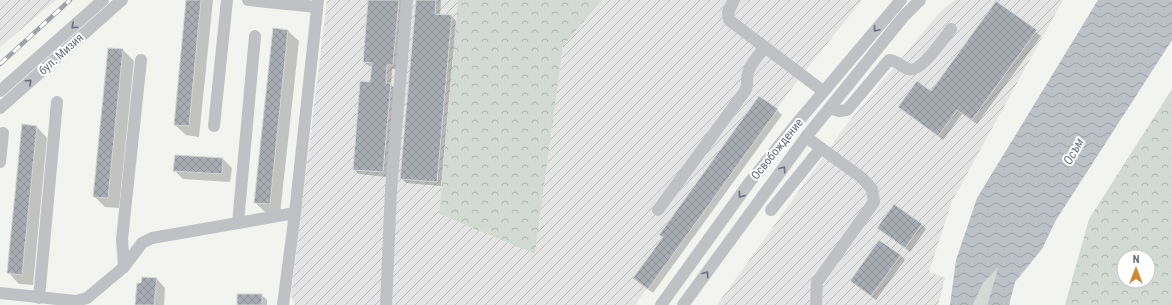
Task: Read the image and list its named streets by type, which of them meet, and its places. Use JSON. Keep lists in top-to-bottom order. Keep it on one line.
{"streets":{"street":["бул. Мизия","Освобождение"]},"water":["Осъм"],"north":"top"}
